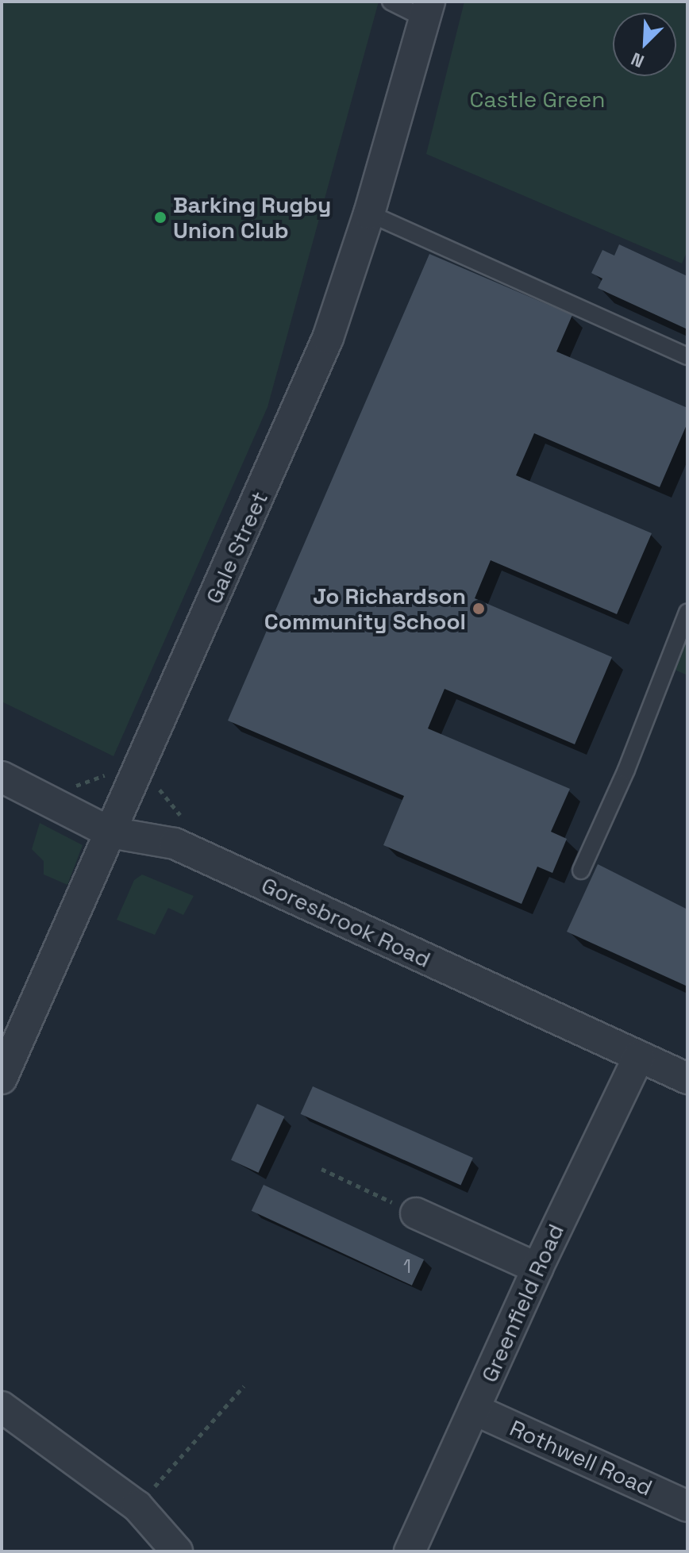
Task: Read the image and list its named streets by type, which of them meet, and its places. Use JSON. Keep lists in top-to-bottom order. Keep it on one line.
{"streets":{"street":["Gale Street","Goresbrook Road","Greenfield Road","Rothwell Road"]},"crossings":[["Gale Street","Goresbrook Road"],["Goresbrook Road","Greenfield Road"],["Greenfield Road","Rothwell Road"]],"parks":["Castle Green"],"places":["Barking Rugby Union Club","Jo Richardson Community School"],"house_numbers":["1"],"north":"bottom left"}
